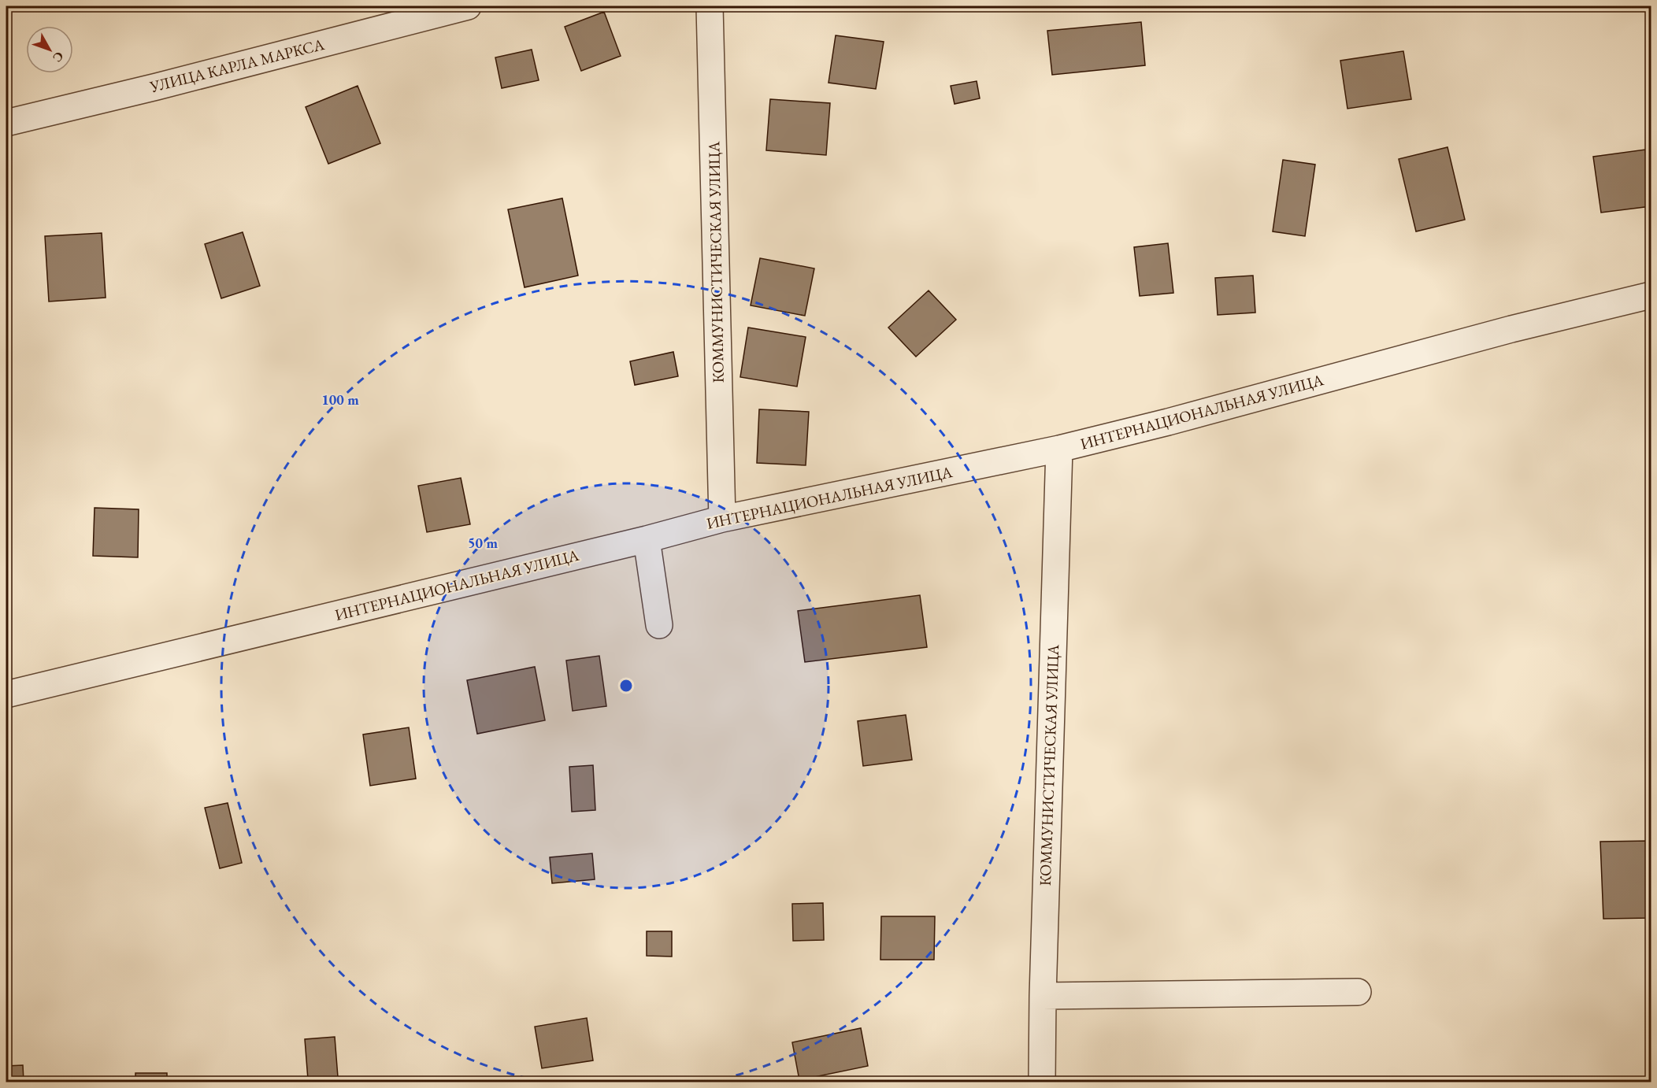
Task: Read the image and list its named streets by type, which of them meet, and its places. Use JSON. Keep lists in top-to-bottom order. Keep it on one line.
{"streets":{"street":["УЛИЦА КАРЛА МАРКСА","КОММУНИСТИЧЕСКАЯ УЛИЦА","ИНТЕРНАЦИОНАЛЬНАЯ УЛИЦА"]},"crossings":[["КОММУНИСТИЧЕСКАЯ УЛИЦА","ИНТЕРНАЦИОНАЛЬНАЯ УЛИЦА"]],"north":"bottom right","rings":["100 m","50 m"]}
